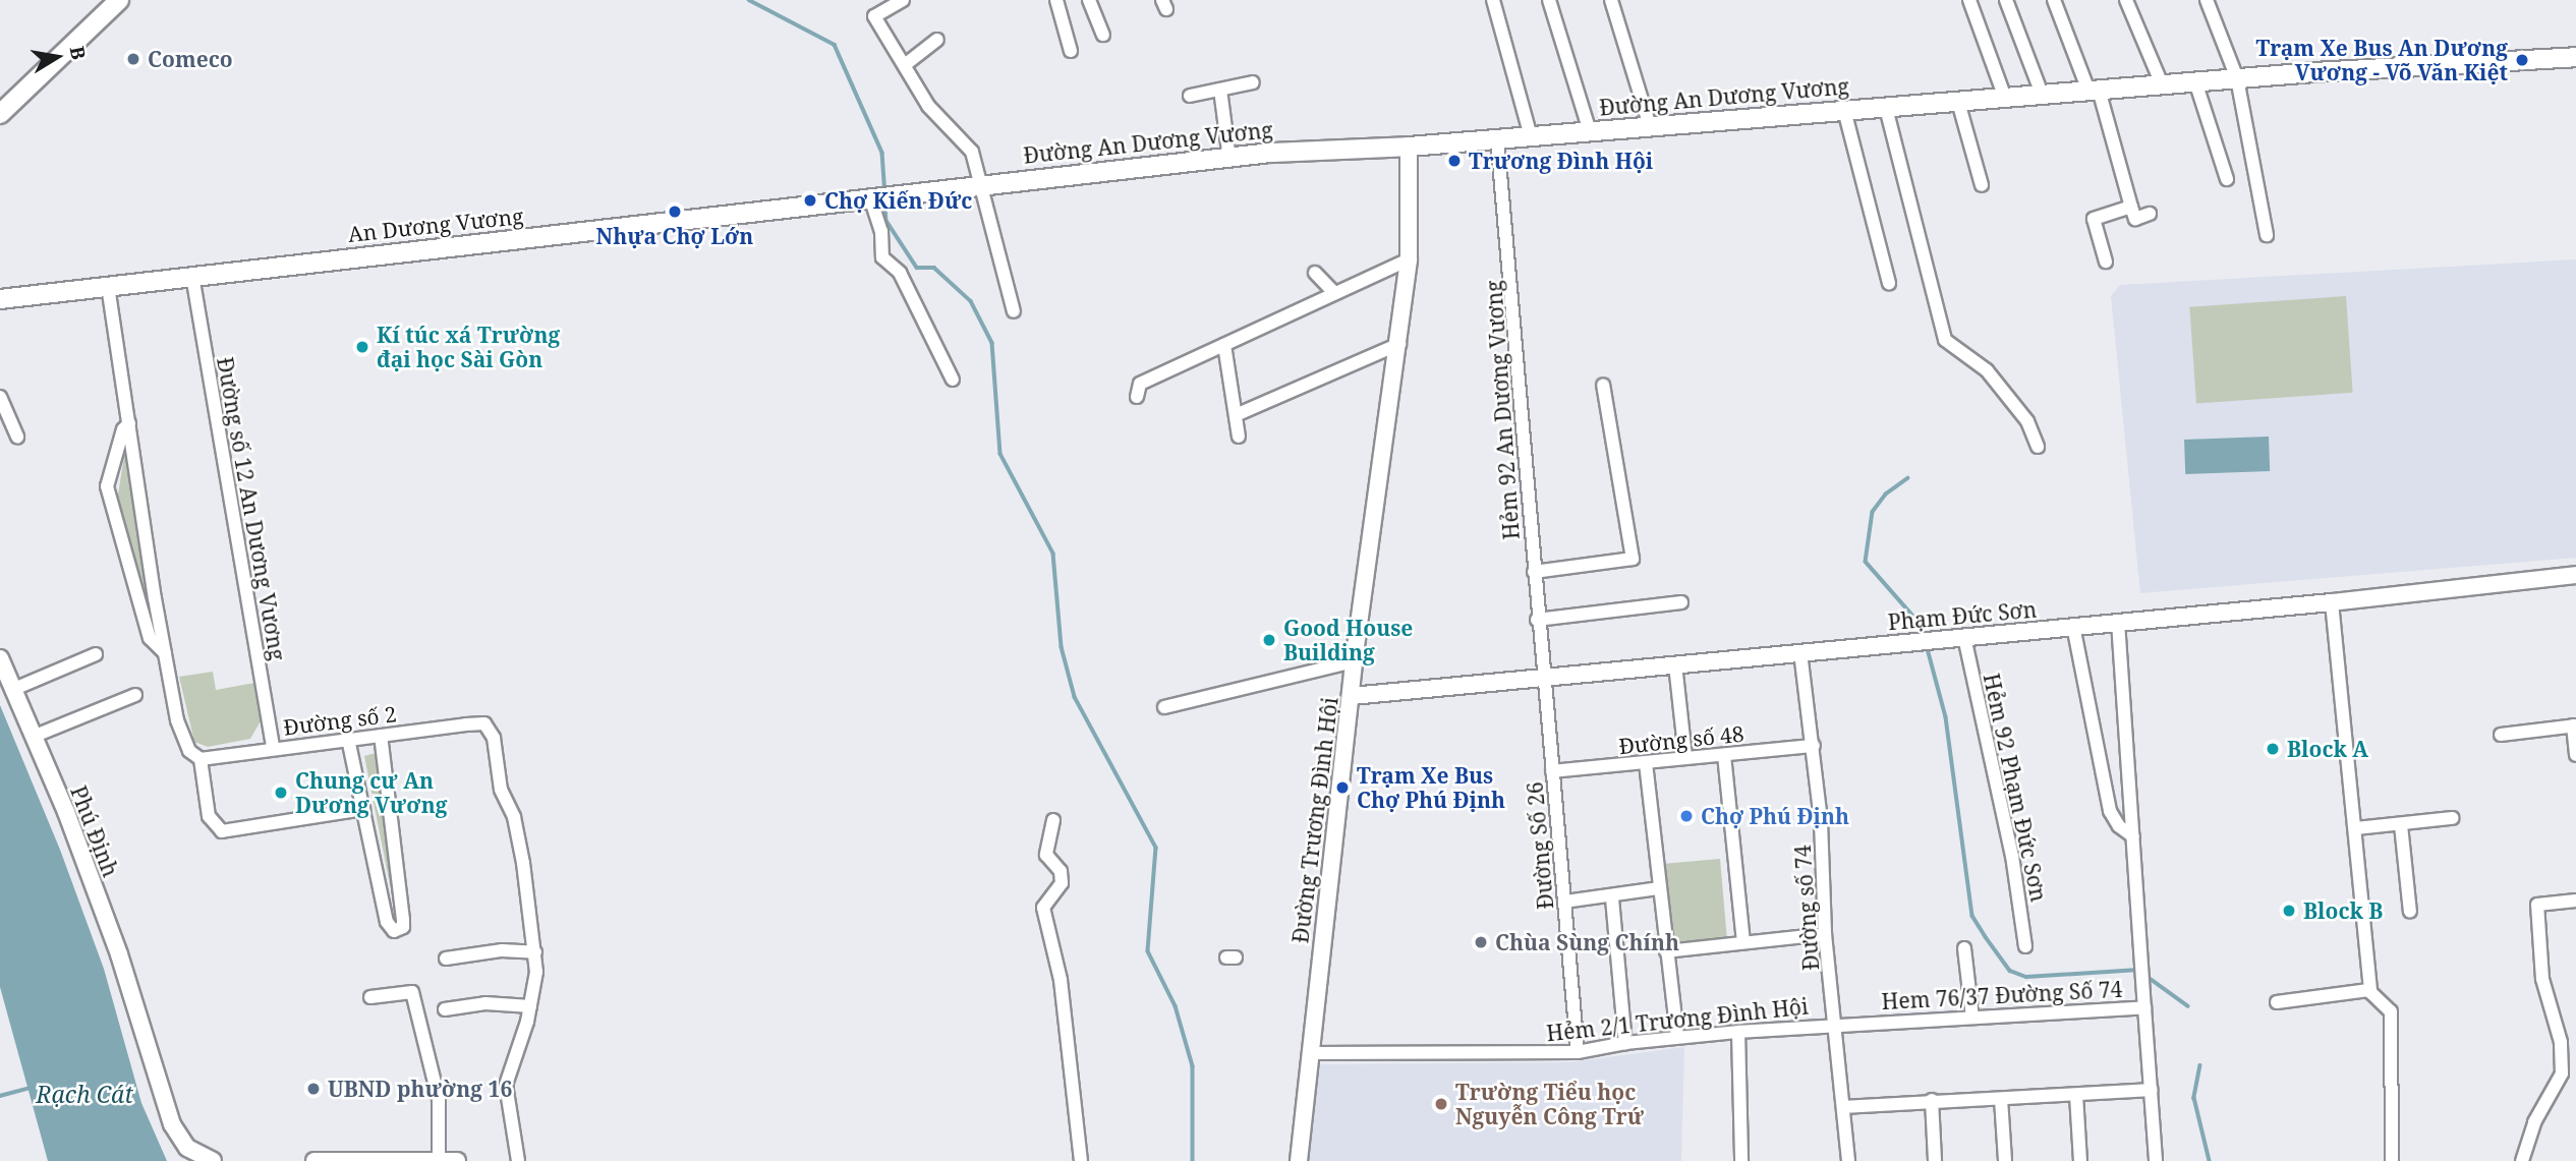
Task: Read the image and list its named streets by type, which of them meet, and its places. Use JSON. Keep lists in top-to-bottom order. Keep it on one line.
{"streets":{"main road":["Đường An Dương Vương","An Dương Vương"],"street":["Hẻm 92 An Dương Vương","Đường số 12 An Dương Vương","Phạm Đức Sơn","Đường số 2","Đường số 48","Hẻm 92 Phạm Đức Sơn","Đường Trương Đình Hội","Phú Định","Đường Số 26","Đường số 74","Hem 76/37 Đường Số 74","Hẻm 2/1 Trương Đình Hội"]},"crossings":[["Đường An Dương Vương","An Dương Vương"],["Đường An Dương Vương","Hẻm 92 An Dương Vương"],["Đường An Dương Vương","Đường Trương Đình Hội"],["An Dương Vương","Đường số 12 An Dương Vương"],["Hẻm 92 An Dương Vương","Phạm Đức Sơn"],["Hẻm 92 An Dương Vương","Đường Số 26"],["Đường số 12 An Dương Vương","Đường số 2"],["Phạm Đức Sơn","Đường số 48"],["Phạm Đức Sơn","Hẻm 92 Phạm Đức Sơn"],["Phạm Đức Sơn","Đường Trương Đình Hội"],["Phạm Đức Sơn","Đường Số 26"],["Phạm Đức Sơn","Đường số 74"],["Đường số 48","Đường Số 26"],["Đường số 48","Đường số 74"],["Đường Trương Đình Hội","Hẻm 2/1 Trương Đình Hội"],["Đường Số 26","Hẻm 2/1 Trương Đình Hội"],["Đường số 74","Hem 76/37 Đường Số 74"],["Đường số 74","Hẻm 2/1 Trương Đình Hội"],["Hem 76/37 Đường Số 74","Hẻm 2/1 Trương Đình Hội"]],"water":["Rạch Cát"],"places":["Comeco","Trạm Xe Bus An Dương Vương - Võ Văn Kiệt","Trương Đình Hội","Chợ Kiến Đức","Nhựa Chợ Lớn","Kí túc xá Trường đại học Sài Gòn","Good House Building","Block A","Trạm Xe Bus Chợ Phú Định","Chung cư An Dương Vương","Chợ Phú Định","Block B","Chùa Sùng Chính","UBND phường 16","Trường Tiểu học Nguyễn Công Trứ"],"north":"right"}
